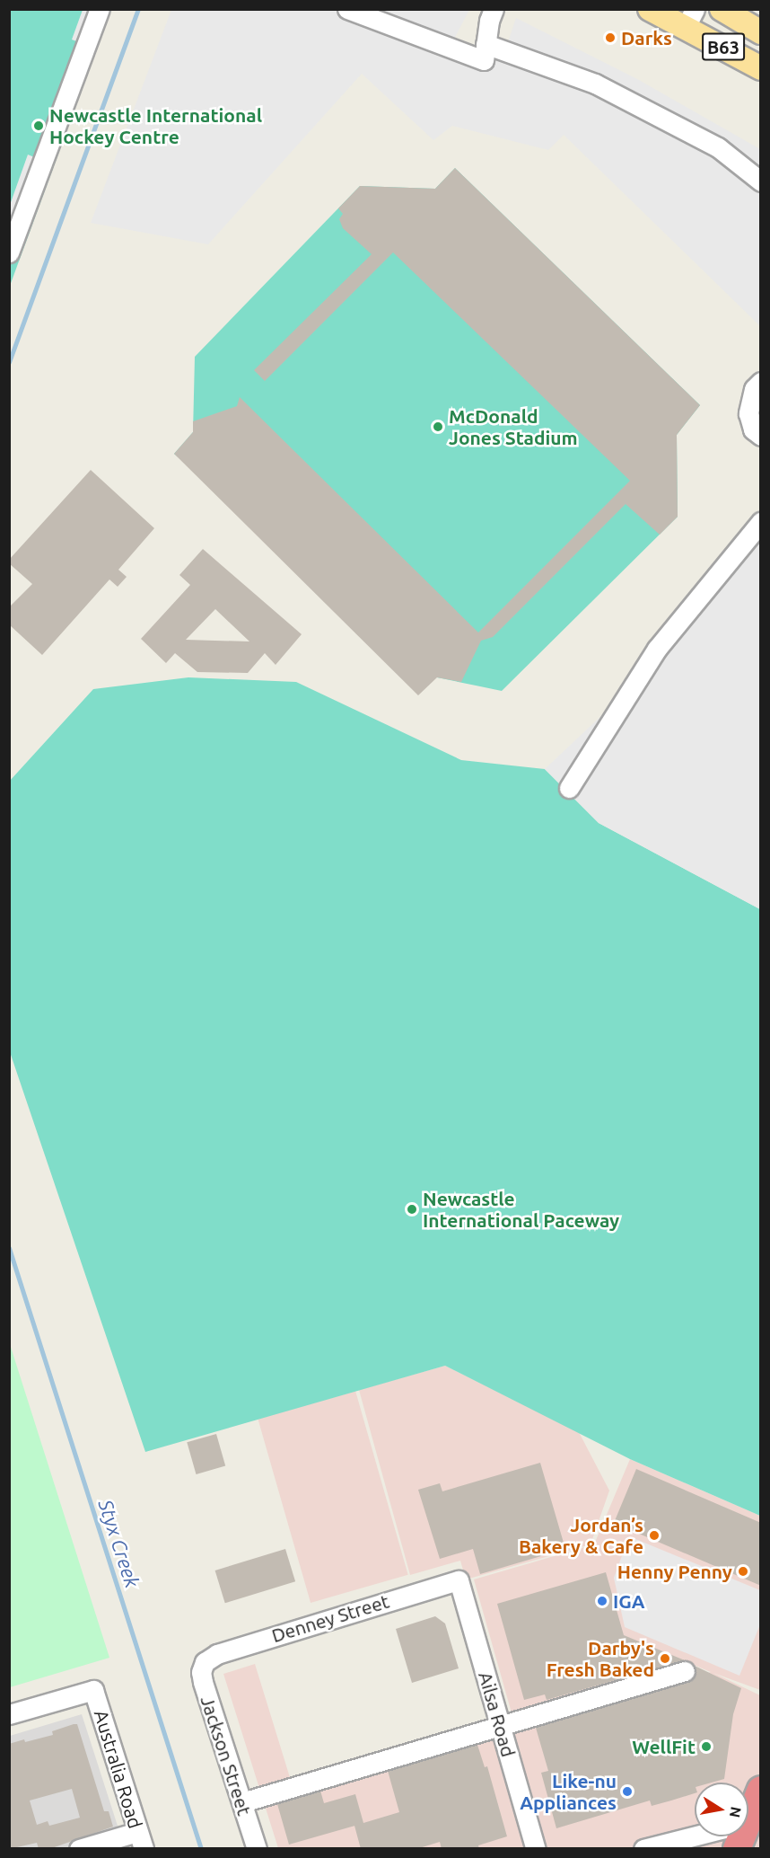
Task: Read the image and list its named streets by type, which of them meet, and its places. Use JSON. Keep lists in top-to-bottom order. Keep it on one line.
{"streets":{"main road":["B63"],"street":["Denney Street","Ailsa Road","Jackson Street","Australia Road"]},"crossings":[["Denney Street","Ailsa Road"],["Denney Street","Jackson Street"]],"water":["Styx Creek"],"places":["Darks","Newcastle International Hockey Centre","McDonald Jones Stadium","Newcastle International Paceway","Jordan’s Bakery & Cafe","Henny Penny","IGA","Darby's Fresh Baked","WellFit","Like-nu Appliances"],"north":"right"}
